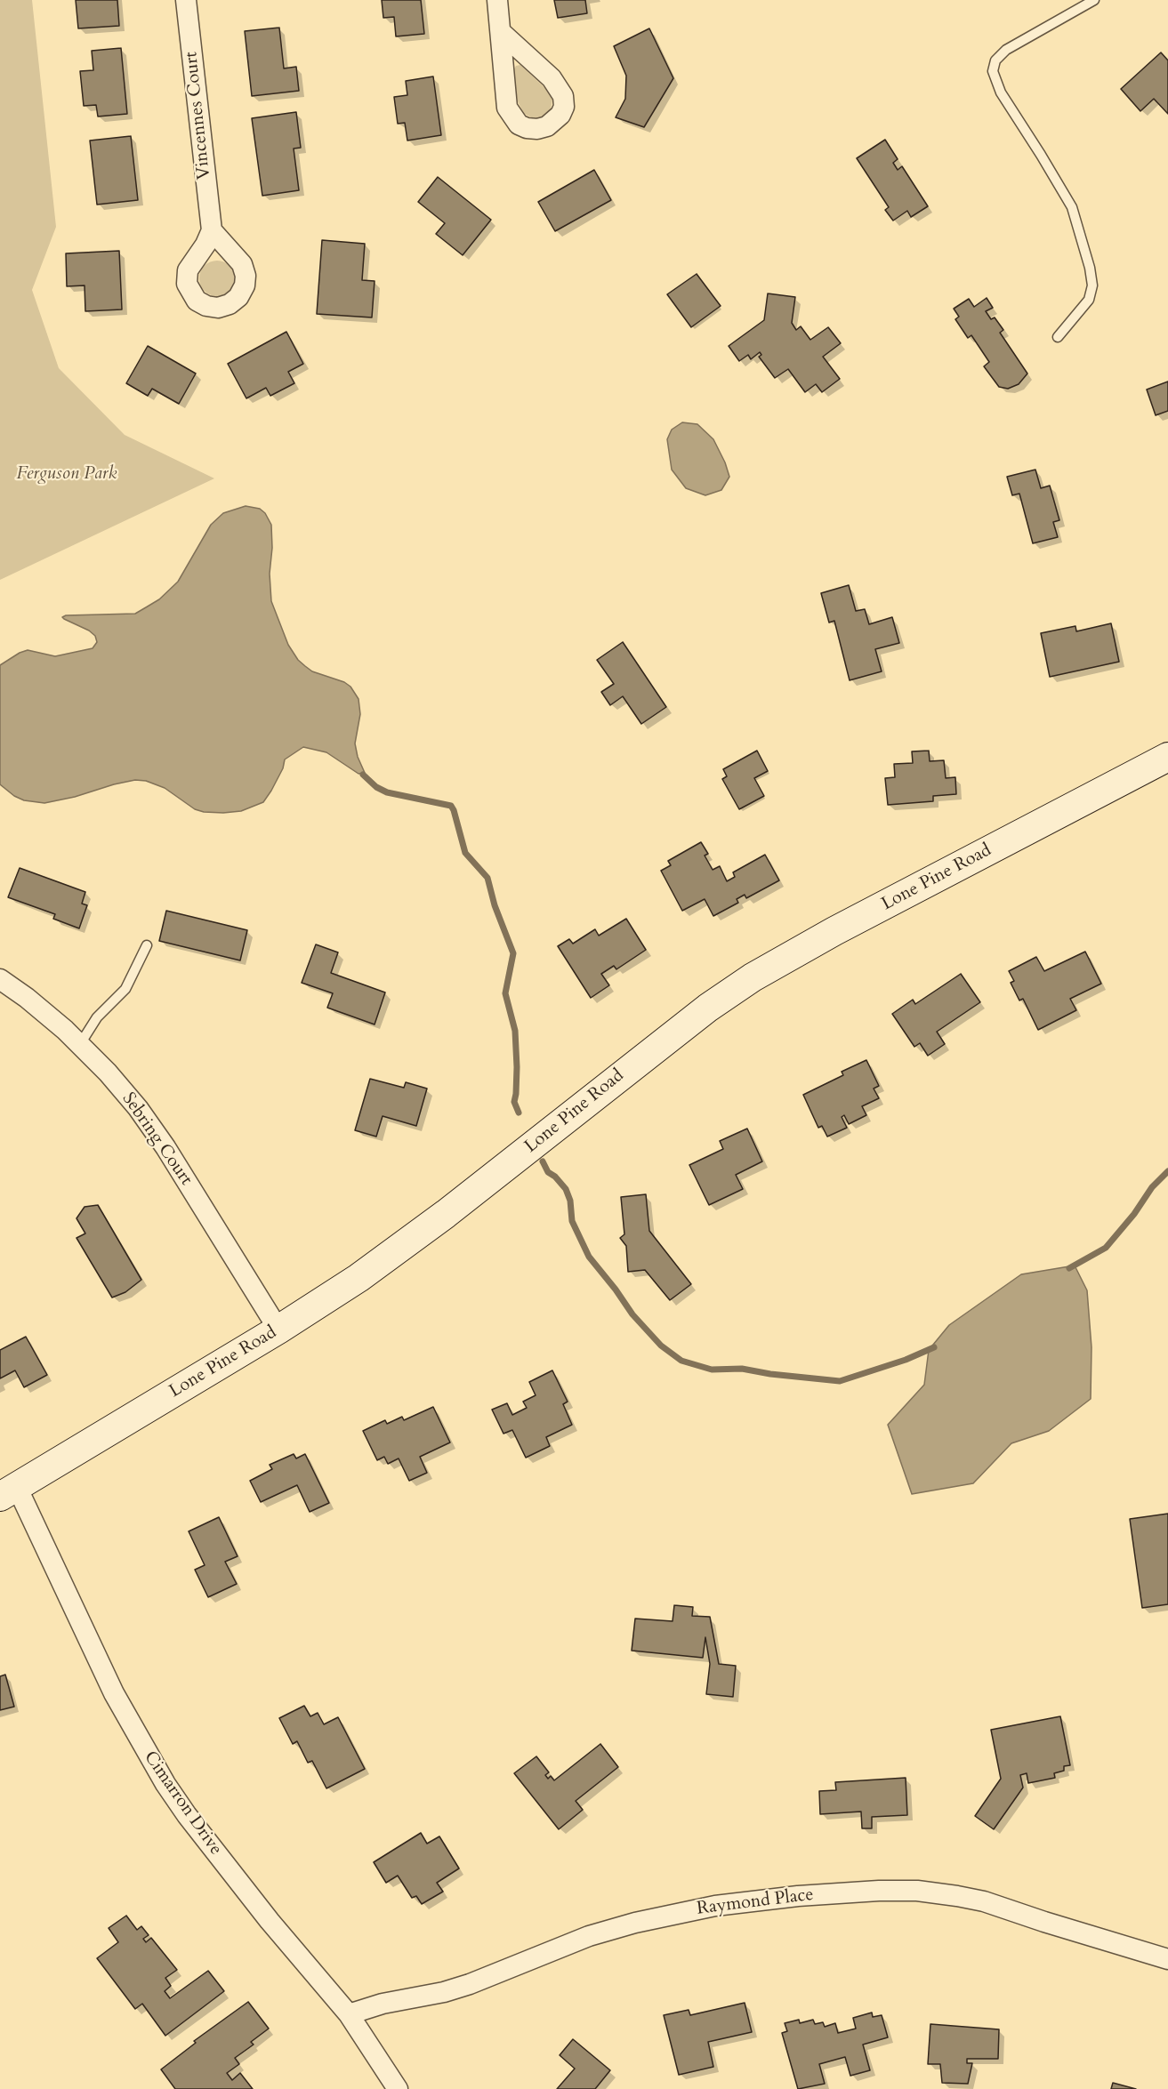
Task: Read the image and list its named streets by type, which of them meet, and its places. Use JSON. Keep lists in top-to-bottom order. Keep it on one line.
{"streets":{"street":["Vincennes Court","Lone Pine Road","Sebring Court","Cimarron Drive","Raymond Place"]},"crossings":[["Lone Pine Road","Sebring Court"],["Lone Pine Road","Cimarron Drive"],["Cimarron Drive","Raymond Place"]],"parks":["Ferguson Park"]}
